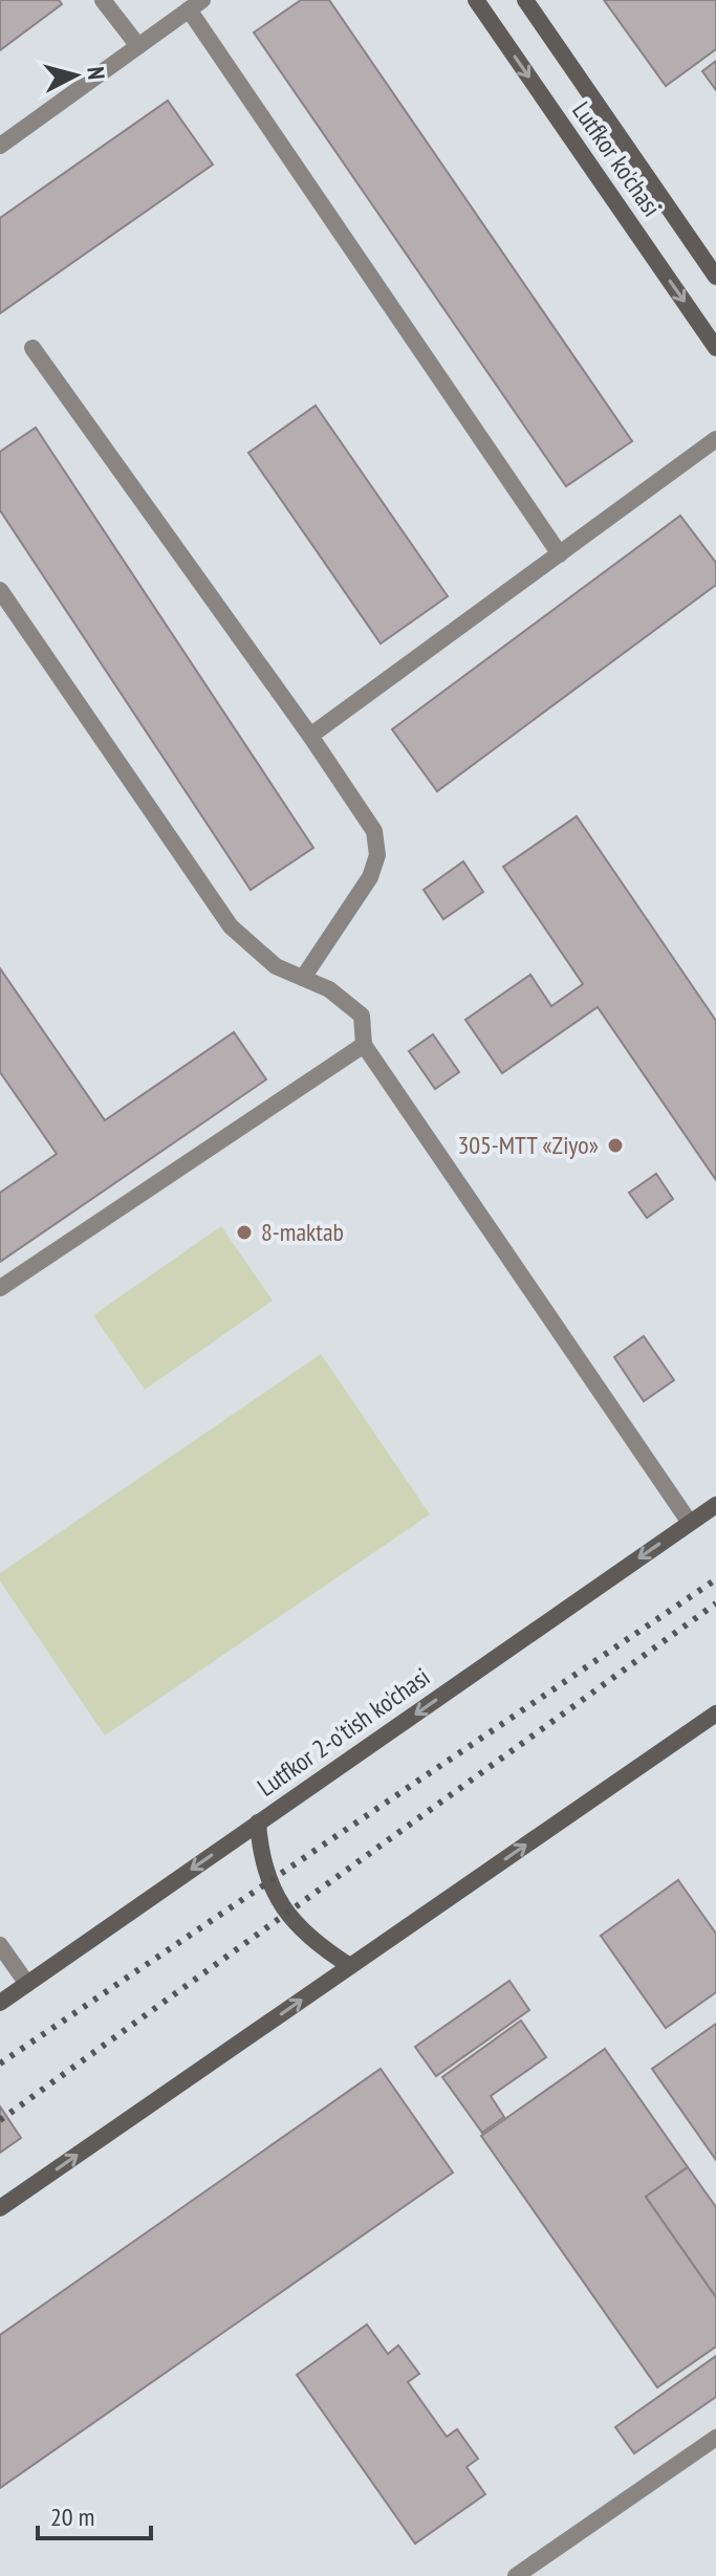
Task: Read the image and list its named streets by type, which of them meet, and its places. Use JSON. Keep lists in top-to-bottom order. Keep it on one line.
{"streets":{"main road":["Lutfkor ko'chasi","Lutfkor 2-o'tish ko'chasi"]},"one_way":["Lutfkor 2-o'tish ko'chasi"],"places":["305-MTT «Ziyo»","8-maktab"],"scale_bar":"20 m","north":"right"}
